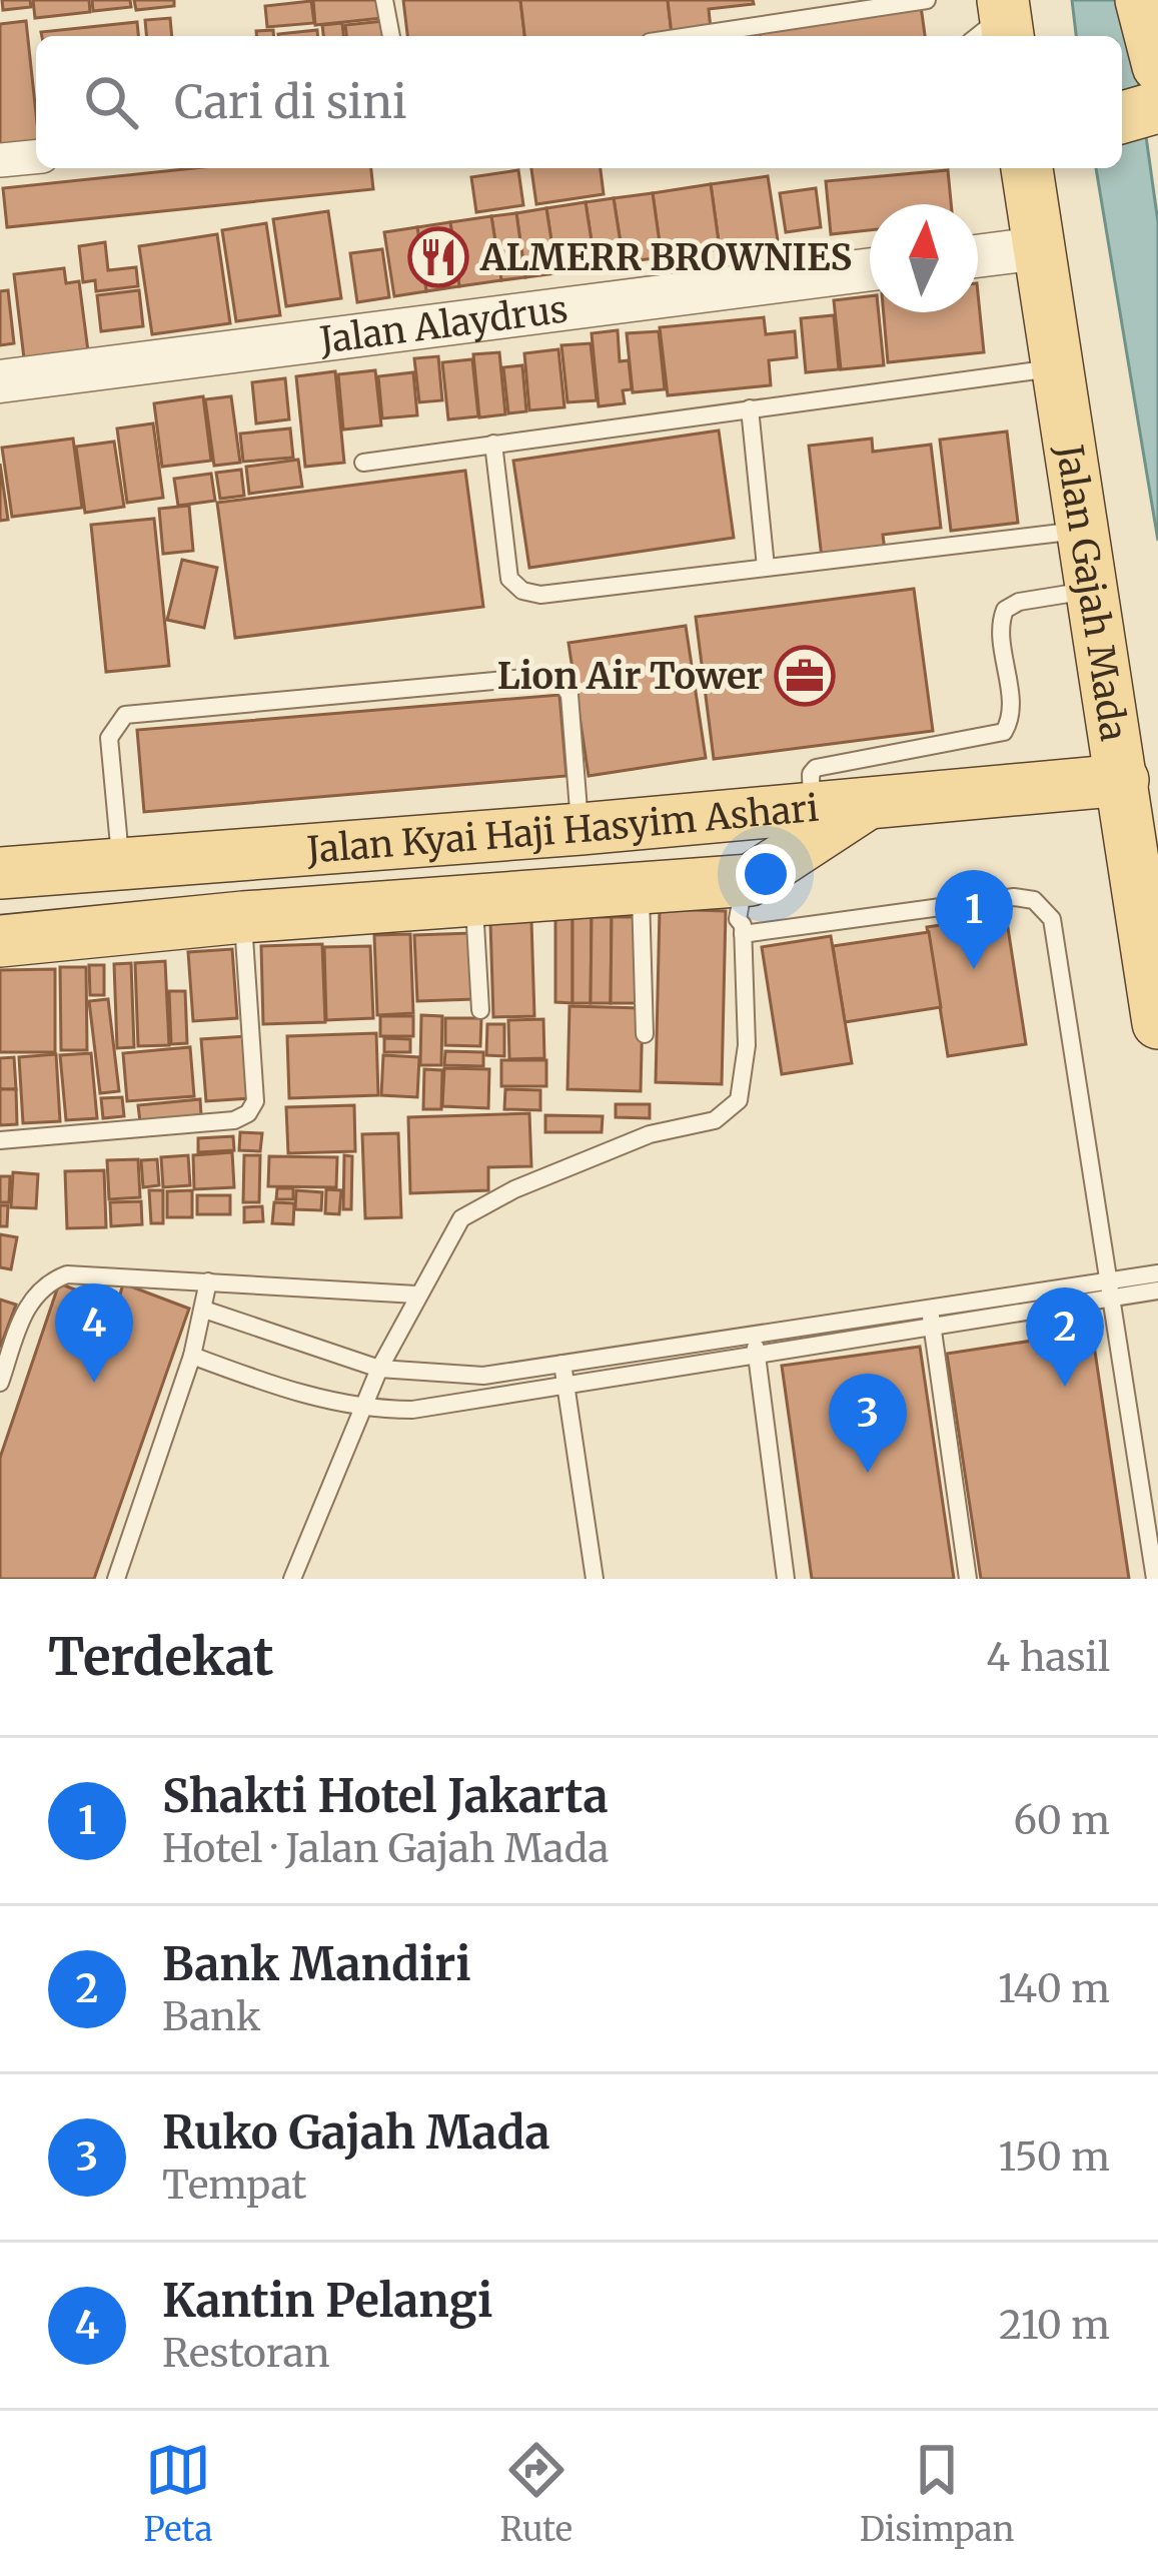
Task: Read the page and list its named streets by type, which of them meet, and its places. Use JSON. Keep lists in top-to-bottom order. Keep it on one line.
{"streets":{"main road":["Jalan Gajah Mada","Jalan Kyai Haji Hasyim Ashari"],"street":["Jalan Alaydrus"]},"crossings":[["Jalan Gajah Mada","Jalan Kyai Haji Hasyim Ashari"]],"places":{"restaurant":["ALMERR BROWNIES"],"office":["Lion Air Tower"]},"north":"top","page":{"search":"Cari di sini","pins":["1","4","2","3"],"heading":["Terdekat","4 hasil"],"list":[{"mark":"1","name":"Shakti Hotel Jakarta","note":"Hotel · Jalan Gajah Mada","value":"60 m"},{"mark":"2","name":"Bank Mandiri","note":"Bank","value":"140 m"},{"mark":"3","name":"Ruko Gajah Mada","note":"Tempat","value":"150 m"},{"mark":"4","name":"Kantin Pelangi","note":"Restoran","value":"210 m"}],"nav":["Peta","Rute","Disimpan"]}}
